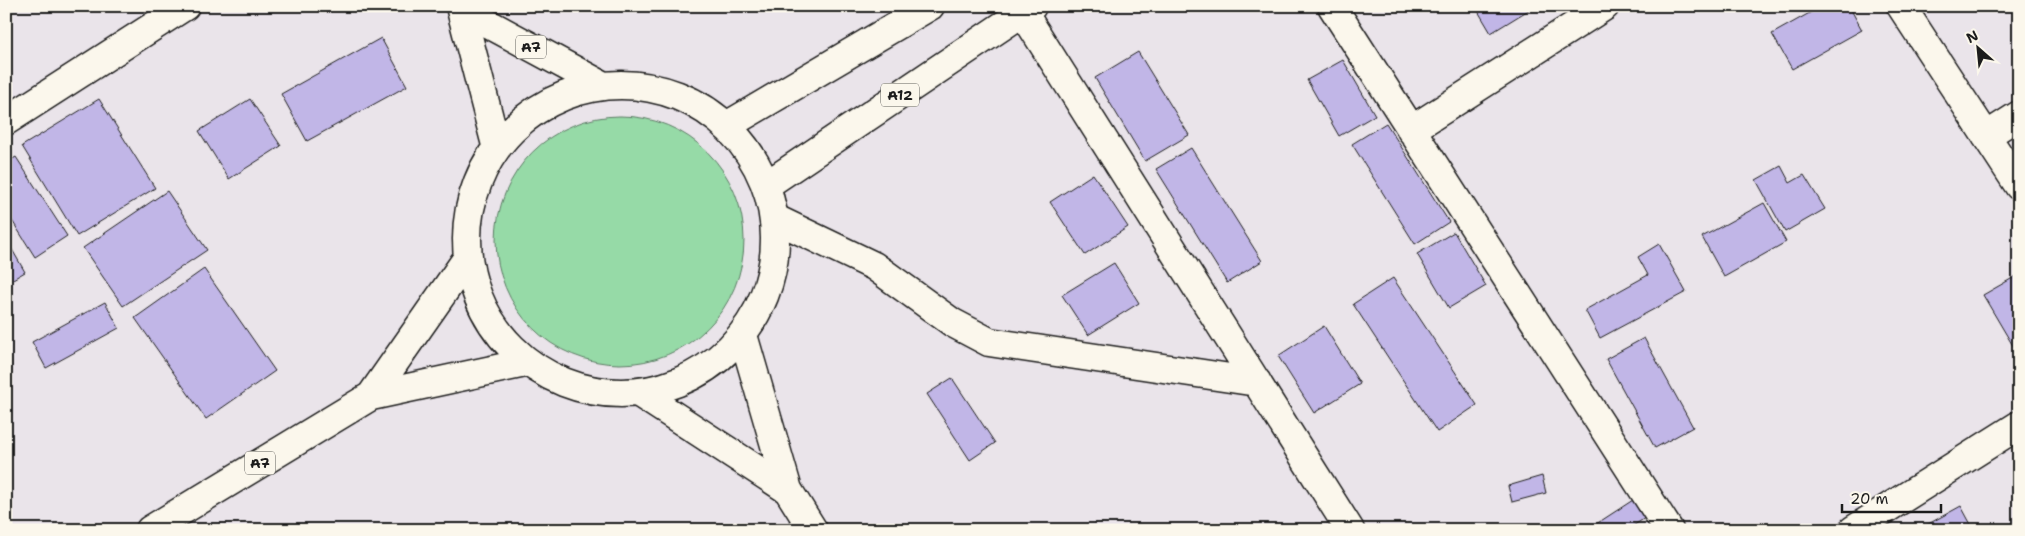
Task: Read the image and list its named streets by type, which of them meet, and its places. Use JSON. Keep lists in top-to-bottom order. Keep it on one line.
{"streets":{"street":["A7","A12"]},"scale_bar":"20 m","north":"top left"}
